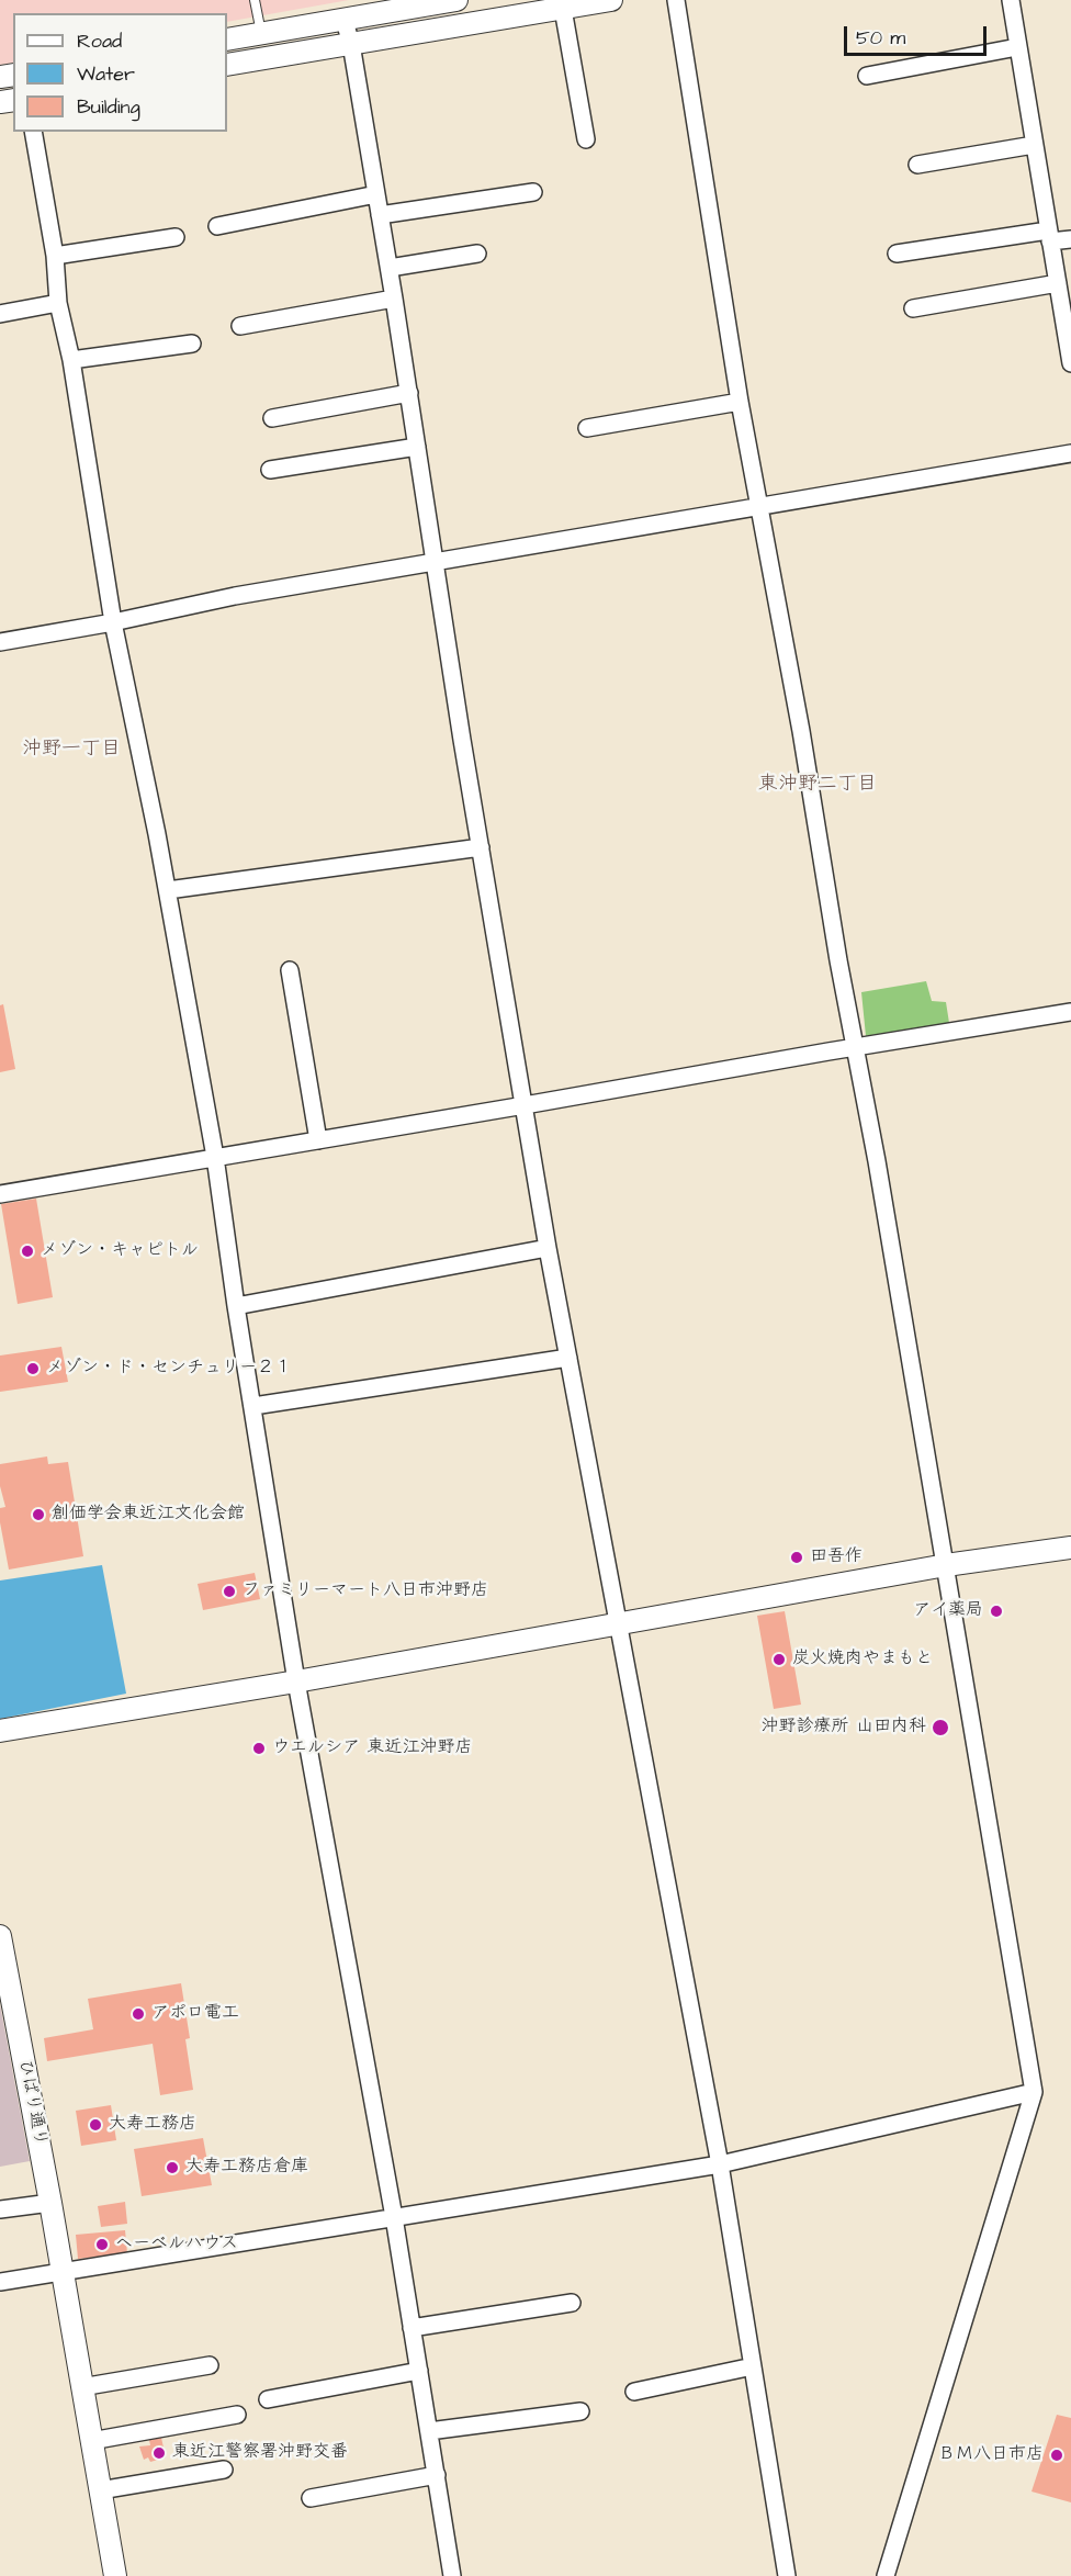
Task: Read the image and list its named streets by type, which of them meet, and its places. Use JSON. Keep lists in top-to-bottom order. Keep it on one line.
{"streets":{"street":["ひばり通り"]},"districts":["沖野一丁目","東沖野二丁目"],"places":["メゾン・キャピトル","メゾン・ド・センチュリー２１","創価学会東近江文化会館","田吾作","ファミリーマート八日市沖野店","アイ薬局","炭火焼肉やまもと","沖野診療所 山田内科","ウエルシア 東近江沖野店","アポロ電工","大寿工務店","大寿工務店倉庫","ヘーベルハウス","東近江警察署沖野交番","ＢＭ八日市店"],"legend":["Road","Water","Building"],"scale_bar":"50 m"}
